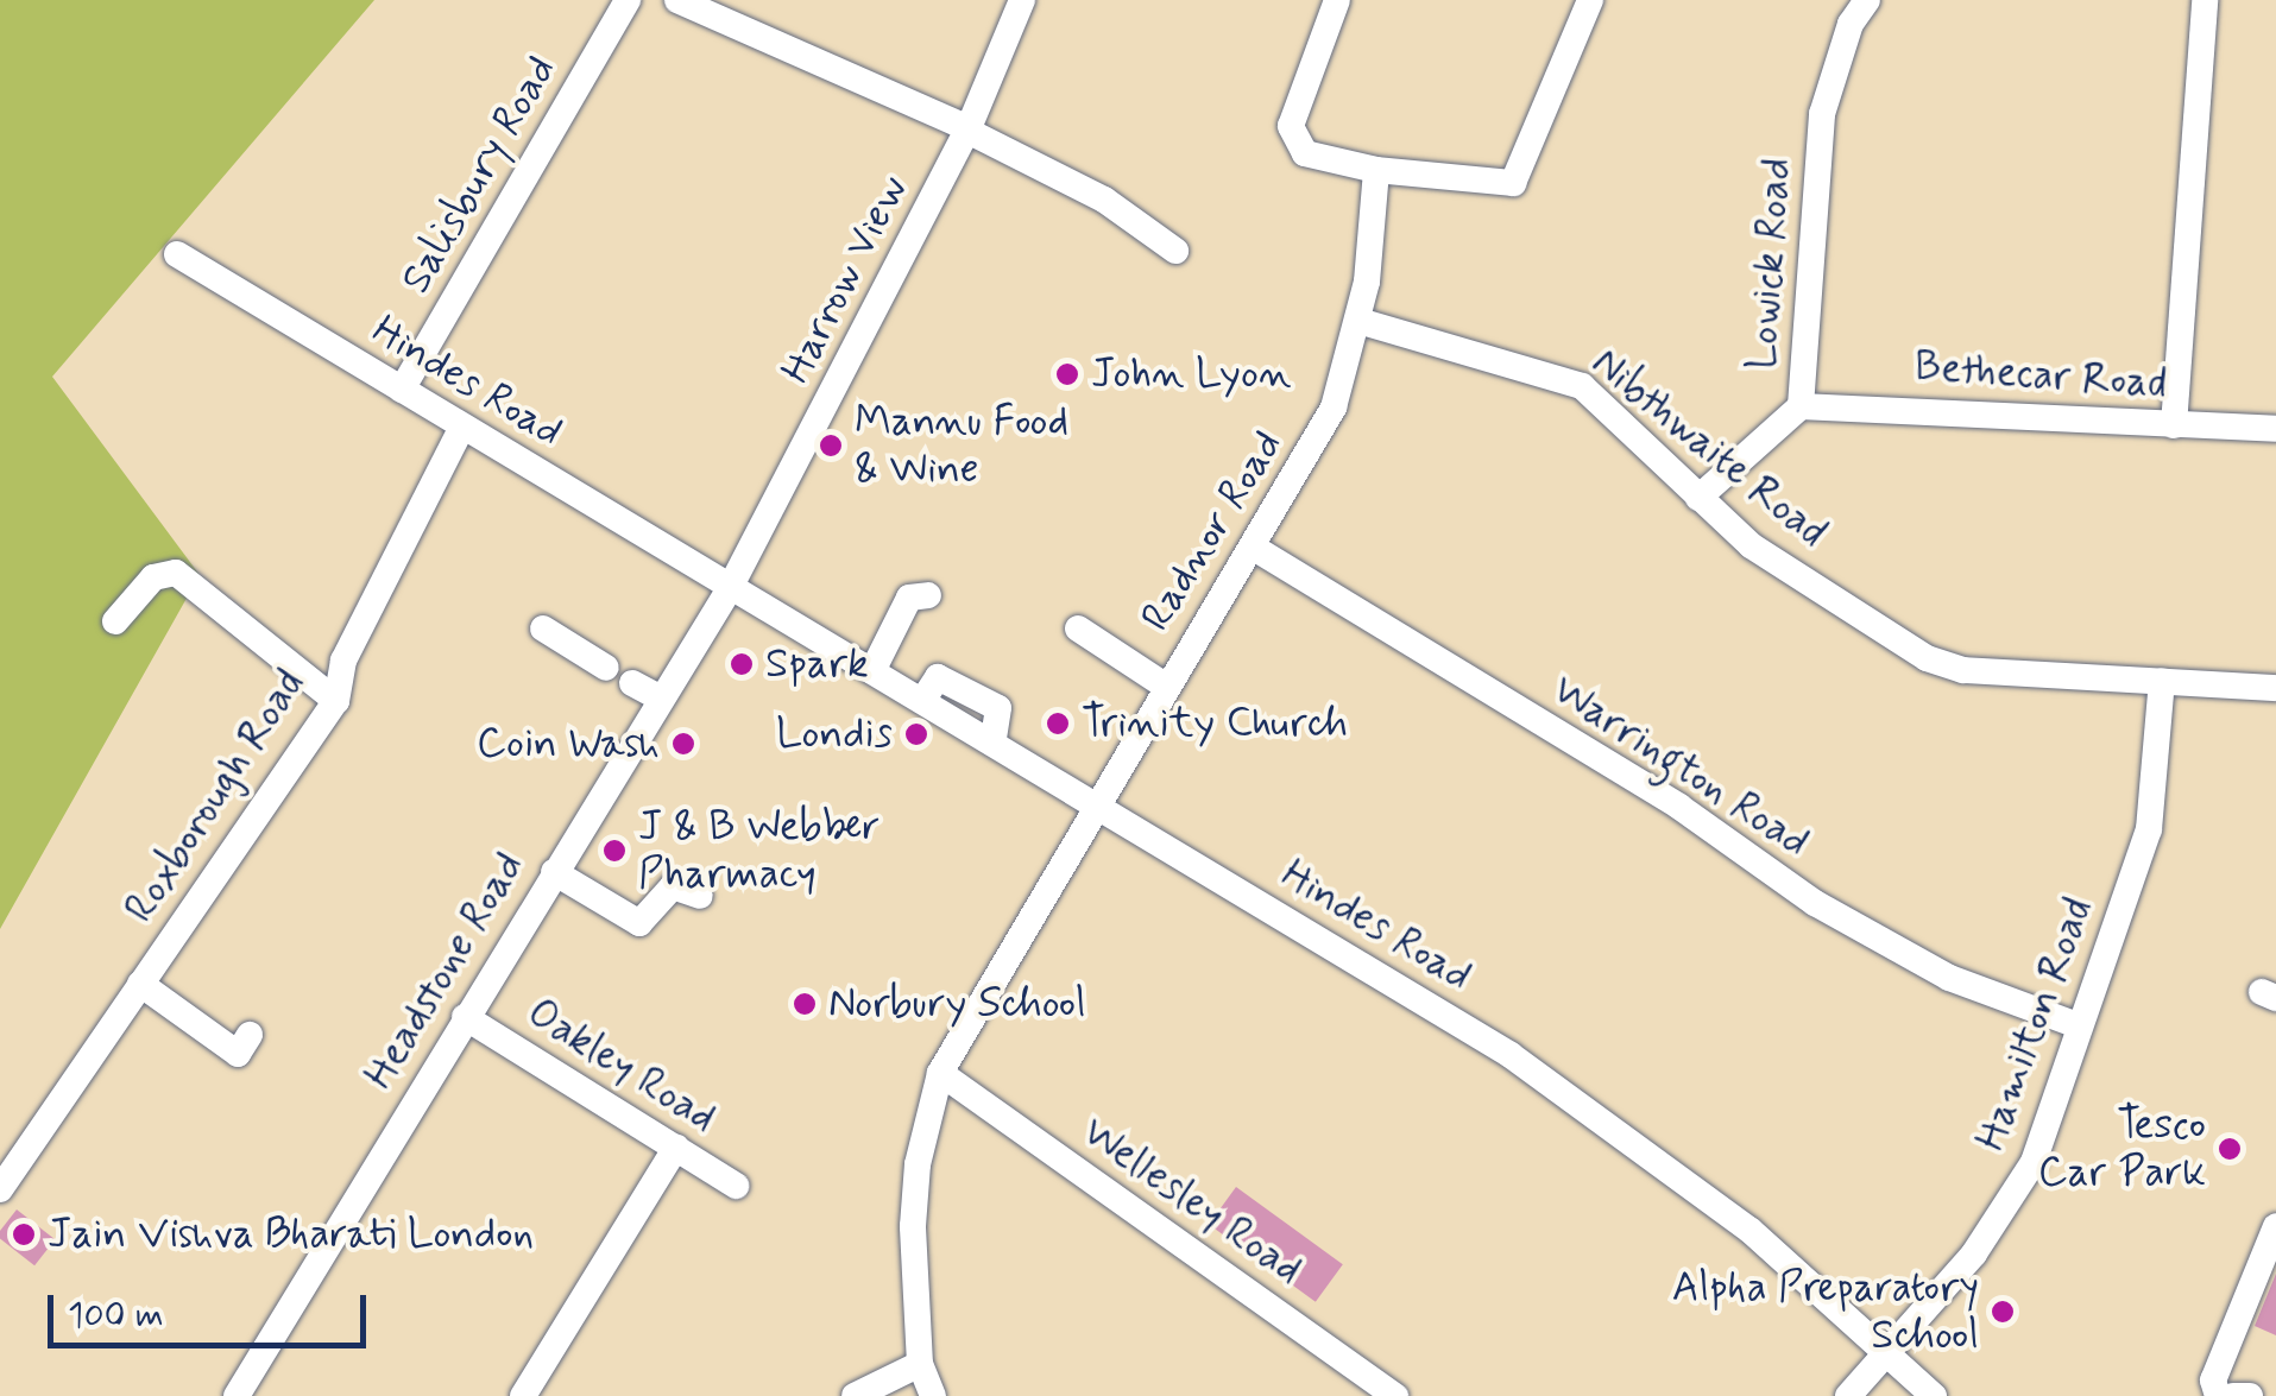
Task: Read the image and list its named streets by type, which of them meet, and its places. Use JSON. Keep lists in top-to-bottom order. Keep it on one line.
{"streets":{"street":["Salisbury Road","Lowick Road","Harrow View","Bethecar Road","Hindes Road","Nibthwaite Road","Radnor Road","Warrington Road","Roxborough Road","Headstone Road","Hamilton Road","Oakley Road","Wellesley Road"]},"crossings":[["Salisbury Road","Hindes Road"],["Lowick Road","Bethecar Road"],["Lowick Road","Nibthwaite Road"],["Harrow View","Hindes Road"],["Harrow View","Headstone Road"],["Hindes Road","Radnor Road"],["Hindes Road","Roxborough Road"],["Hindes Road","Headstone Road"],["Hindes Road","Hamilton Road"],["Nibthwaite Road","Radnor Road"],["Nibthwaite Road","Hamilton Road"],["Radnor Road","Warrington Road"],["Radnor Road","Wellesley Road"],["Warrington Road","Hamilton Road"],["Headstone Road","Oakley Road"]],"places":["John Lyon","Mannu Food & Wine","Spark","Trinity Church","Londis","Coin Wash","J & B Webber Pharmacy","Norbury School","Tesco Car Park","Jain Vishva Bharati London","Alpha Preparatory School"],"scale_bar":"100 m"}
